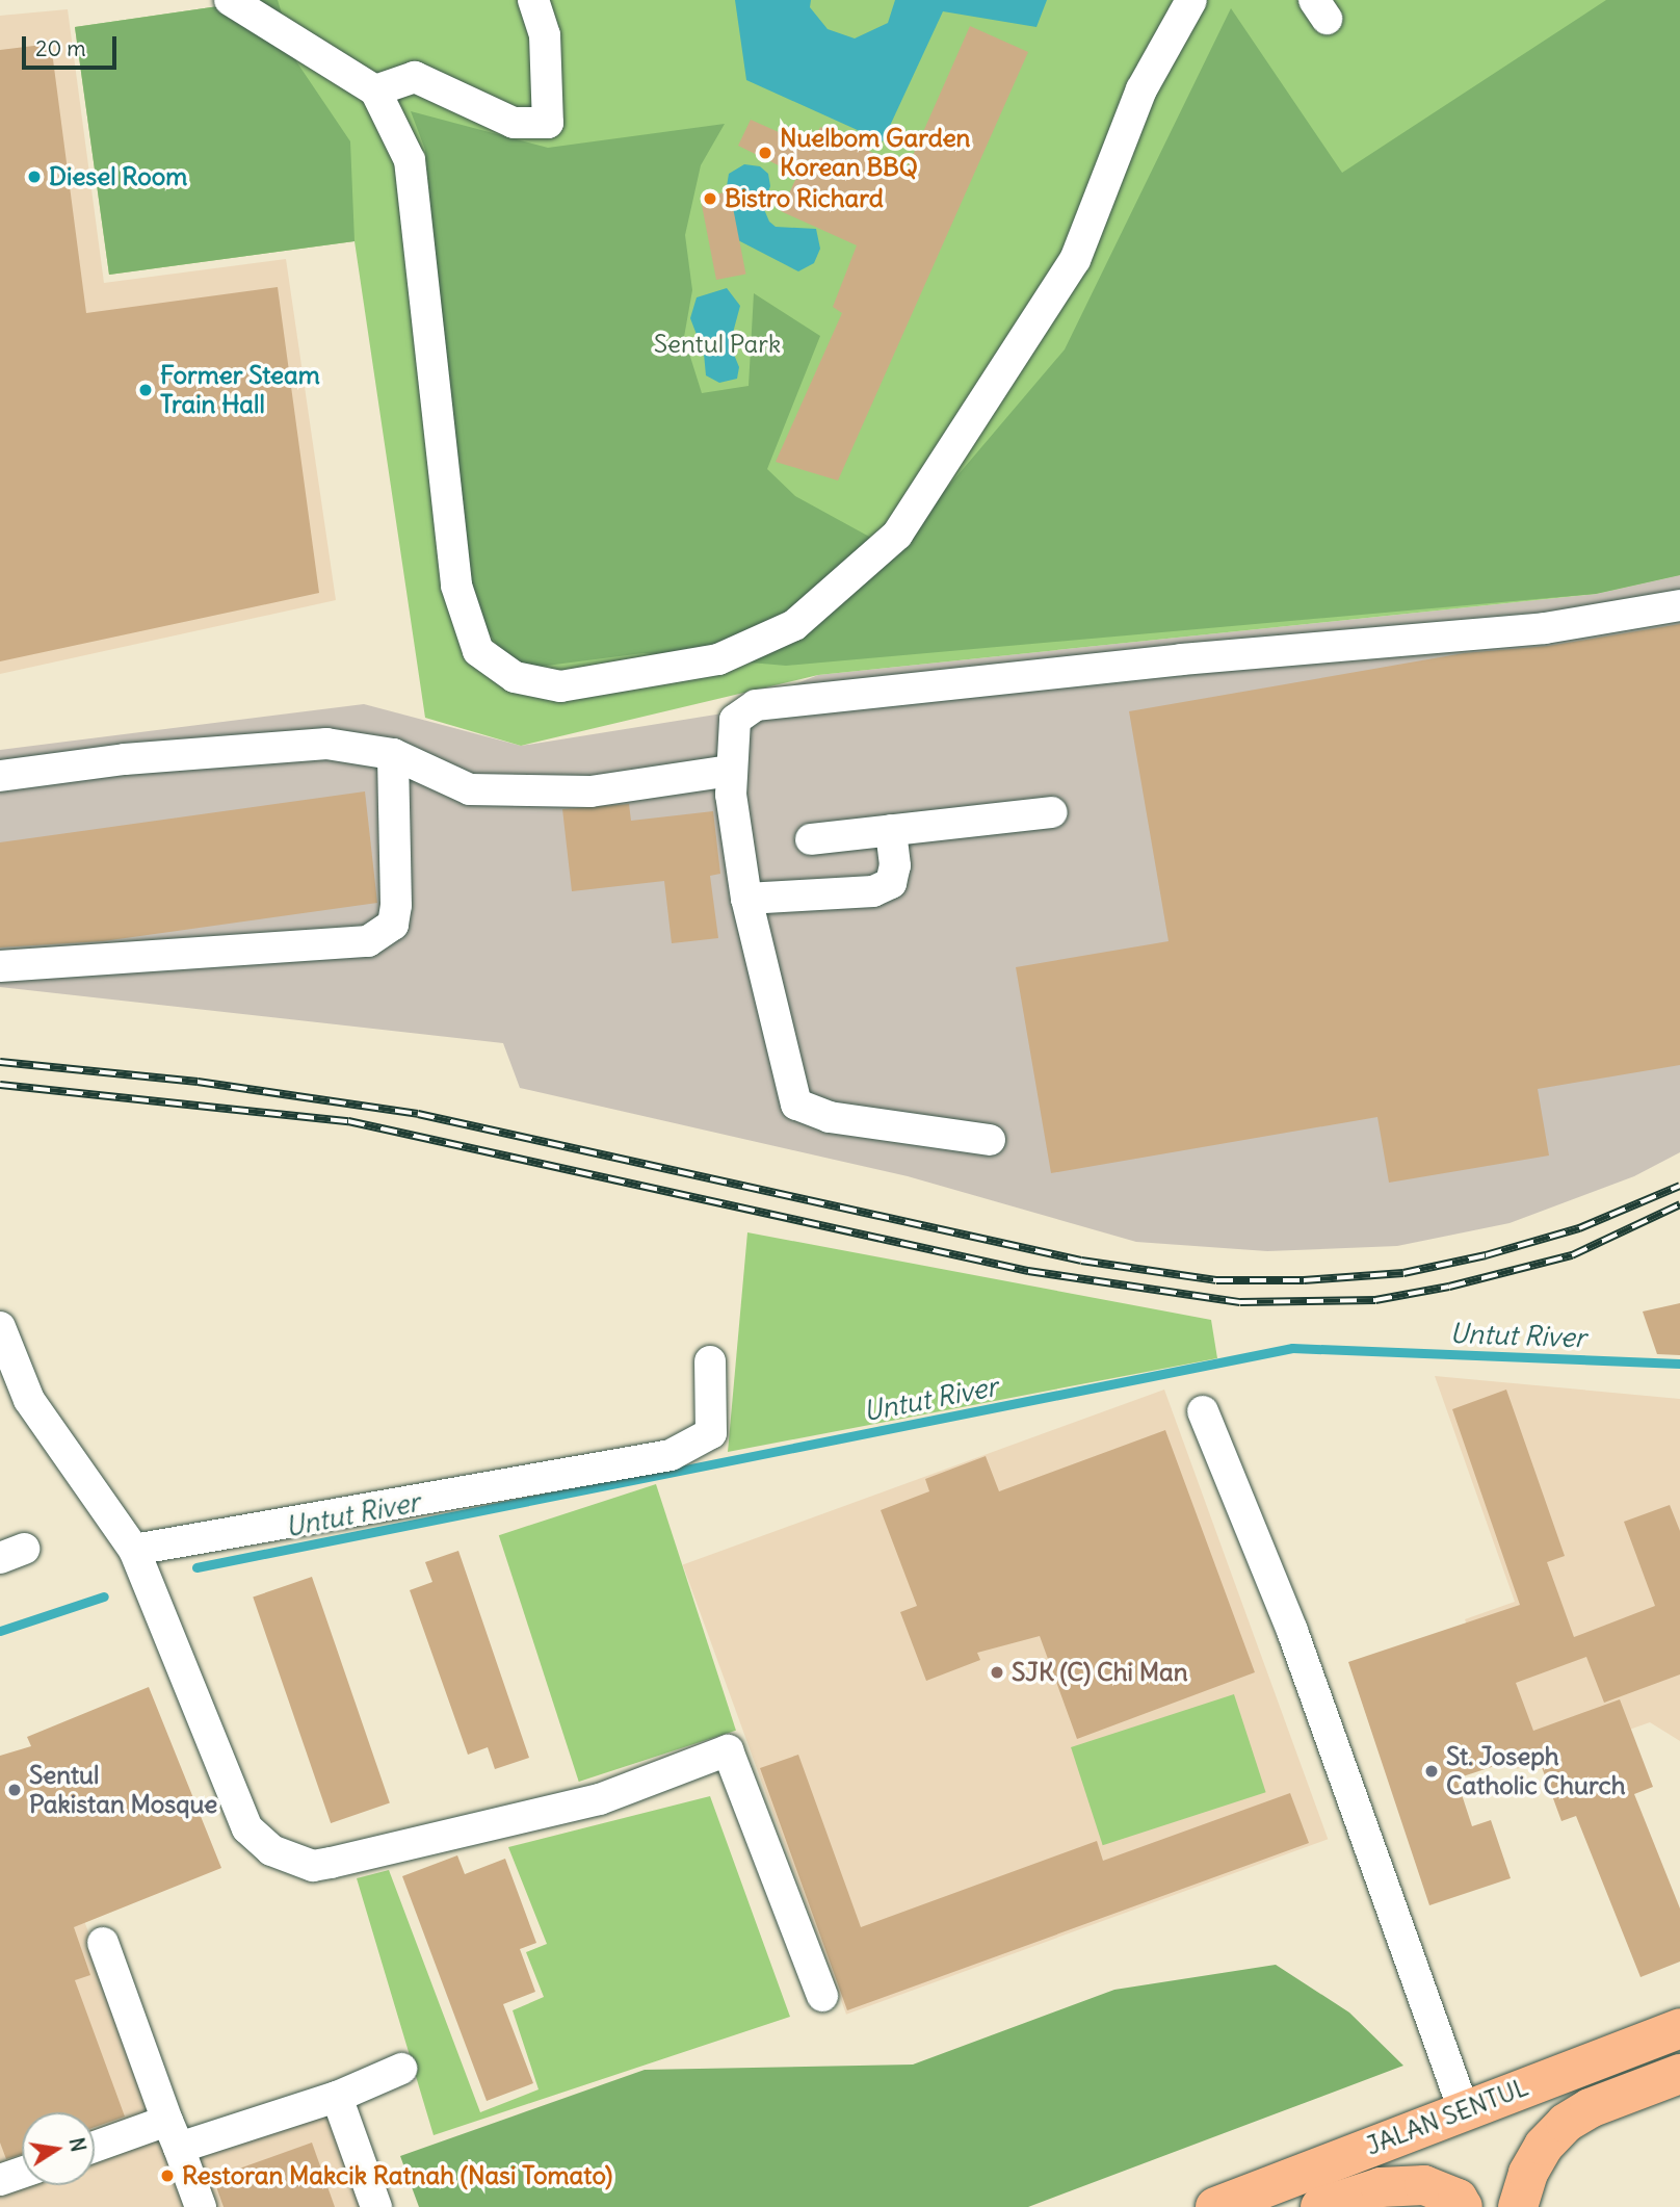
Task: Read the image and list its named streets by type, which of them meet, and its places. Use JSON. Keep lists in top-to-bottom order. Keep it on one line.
{"streets":{"main road":["JALAN SENTUL"]},"water":["Untut River"],"parks":["Sentul Park"],"places":["Nuelbom Garden Korean BBQ","Diesel Room","Bistro Richard","Former Steam Train Hall","SJK (C) Chi Man","St. Joseph Catholic Church","Sentul Pakistan Mosque","Restoran Makcik Ratnah (Nasi Tomato)"],"scale_bar":"20 m","north":"right"}
